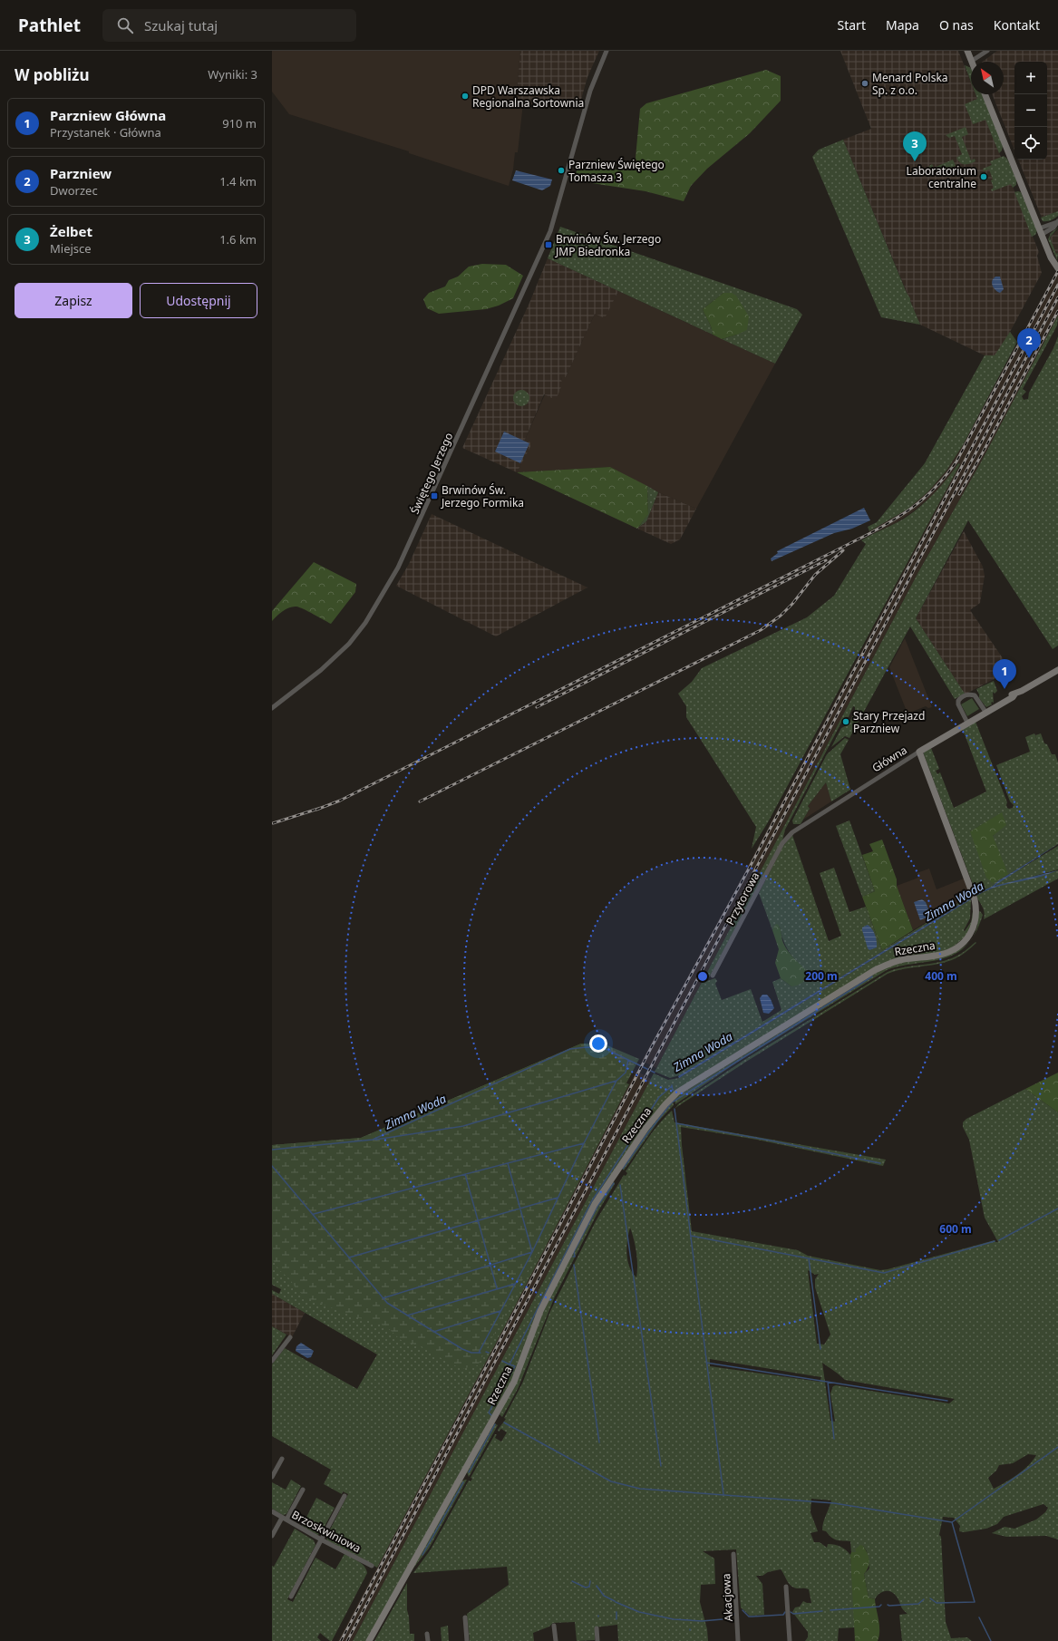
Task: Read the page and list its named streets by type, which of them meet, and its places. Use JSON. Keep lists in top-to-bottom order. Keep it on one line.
{"streets":{"street":["Świętego Jerzego","Główna","Przytorowa","Rzeczna","Brzoskwiniowa","Akacjowa"]},"crossings":[["Główna","Przytorowa"],["Główna","Rzeczna"]],"water":["Zimna Woda"],"places":{"other":["Menard Polska Sp. z o.o.","DPD Warszawska Regionalna Sortownia","Parzniew Świętego Tomasza 3","Laboratorium centralne","Stary Przejazd Parzniew"],"transit":["Brwinów Św. Jerzego JMP Biedronka","Brwinów Św. Jerzego Formika"]},"north":"top left","page":{"header":"Pathlet","search":"Szukaj tutaj","nav":["Start","Mapa","O nas","Kontakt"],"heading":["W pobliżu","Wyniki: 3"],"map_buttons":["+","−"],"list":[{"mark":"1","name":"Parzniew Główna","note":"Przystanek · Główna","value":"910 m"},{"mark":"2","name":"Parzniew","note":"Dworzec","value":"1.4 km"},{"mark":"3","name":"Żelbet","note":"Miejsce","value":"1.6 km"}],"pins":["3","2","1"],"buttons":["Zapisz","Udostępnij"]},"rings":["200 m","400 m","600 m"]}
